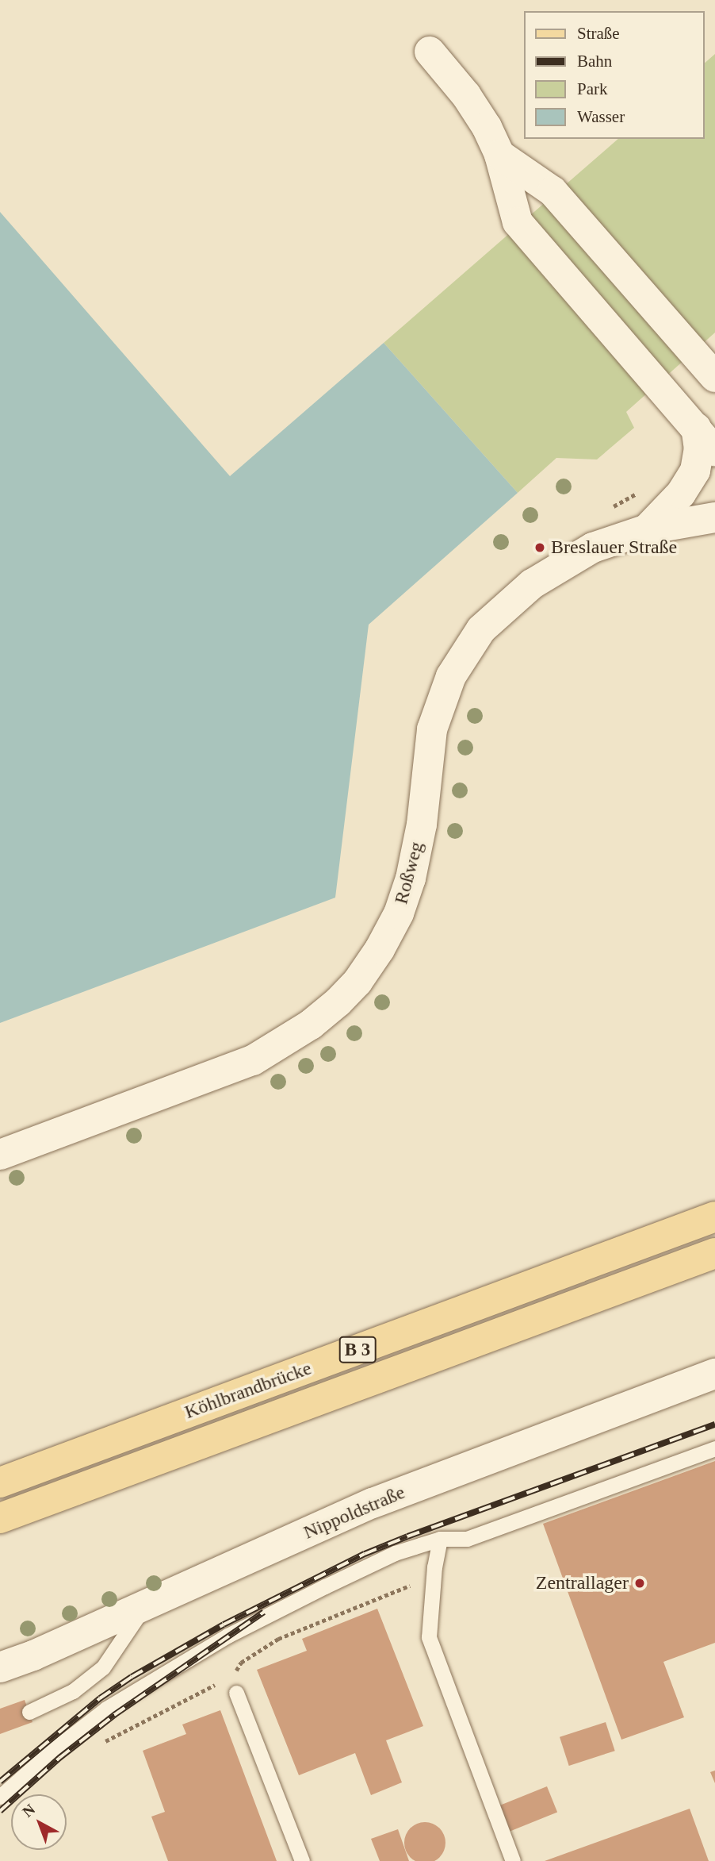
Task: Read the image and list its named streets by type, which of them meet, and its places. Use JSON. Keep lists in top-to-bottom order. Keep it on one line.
{"streets":{"main road":["B 3","Köhlbrandbrücke"],"street":["Roßweg","Nippoldstraße"]},"places":["Breslauer Straße","Zentrallager"],"legend":["Straße","Bahn","Park","Wasser"],"north":"top left"}
